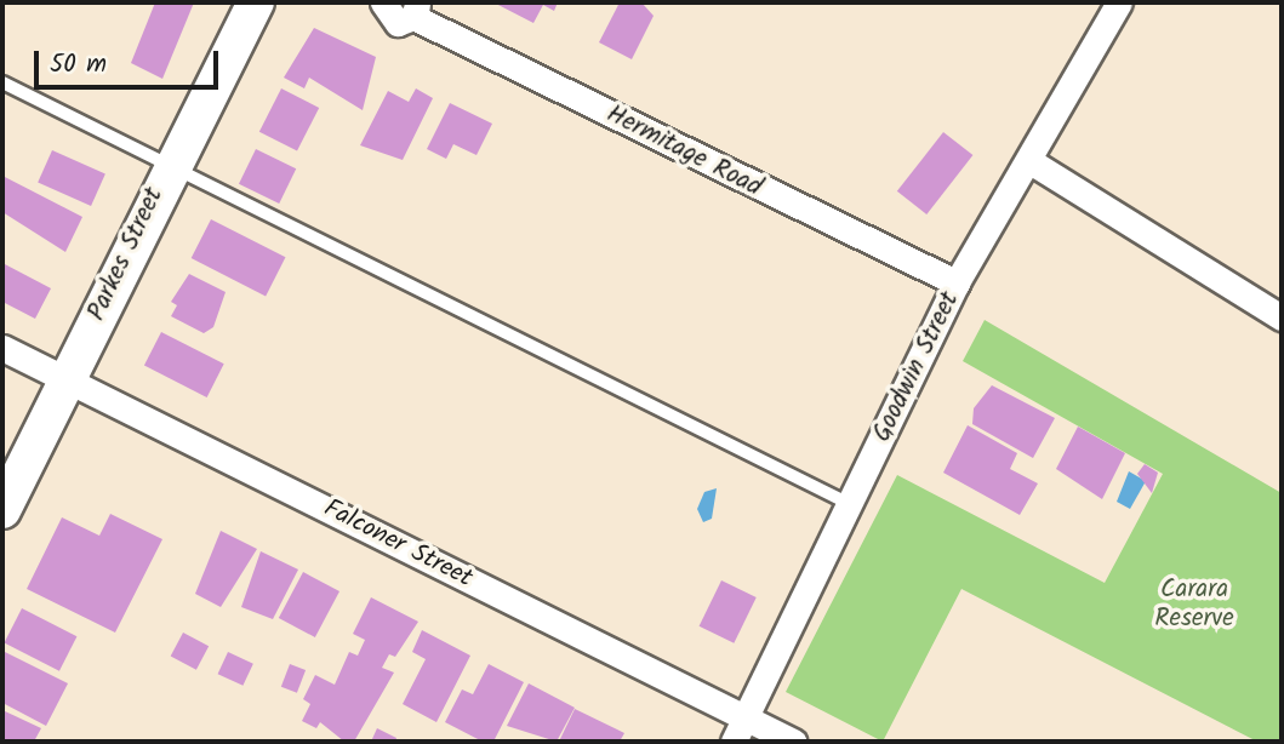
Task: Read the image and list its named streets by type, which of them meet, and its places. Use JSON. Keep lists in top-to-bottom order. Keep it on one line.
{"streets":{"street":["Hermitage Road","Parkes Street","Goodwin Street","Falconer Street"]},"crossings":[["Hermitage Road","Goodwin Street"],["Parkes Street","Falconer Street"],["Goodwin Street","Falconer Street"]],"parks":["Carara Reserve"],"scale_bar":"50 m"}
